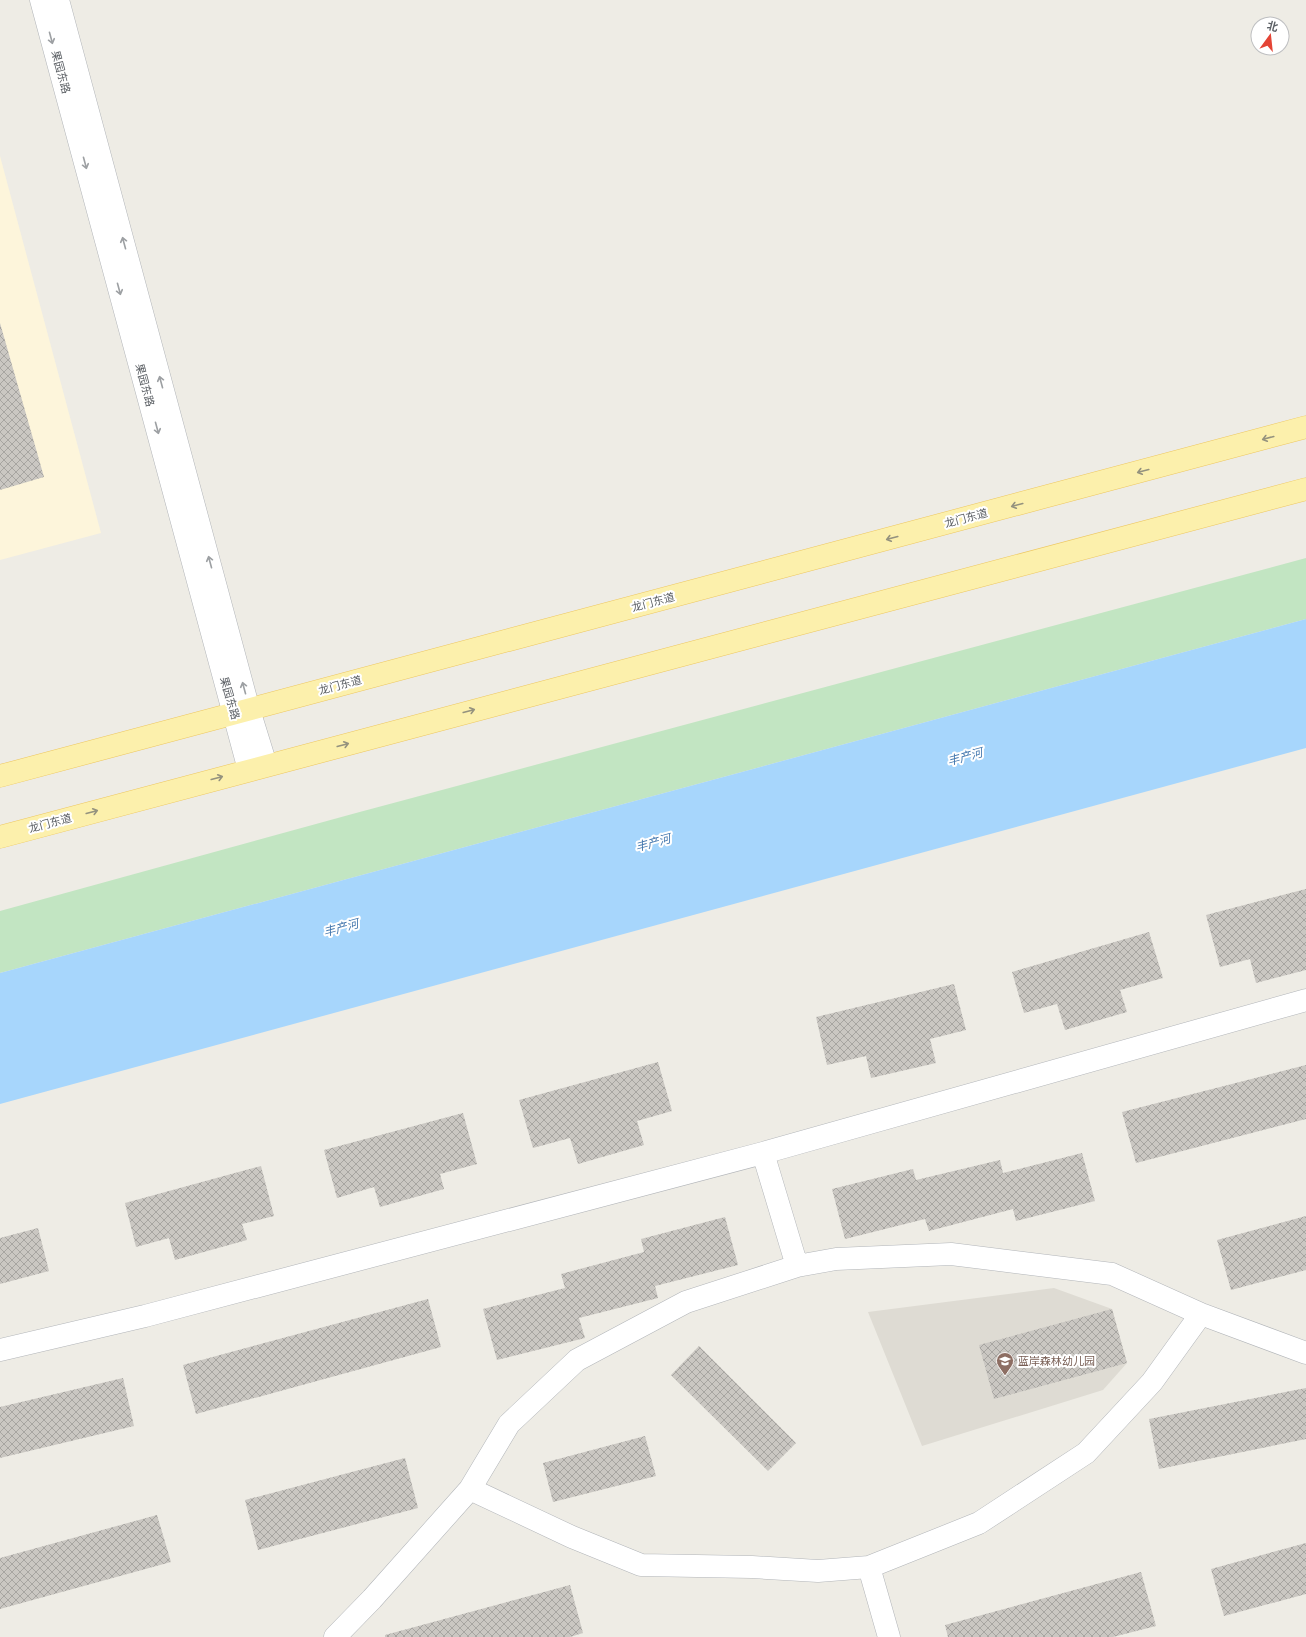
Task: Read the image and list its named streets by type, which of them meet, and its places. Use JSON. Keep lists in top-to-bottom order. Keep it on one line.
{"streets":{"main road":["龙门东道"],"street":["果园东路"]},"crossings":[["果园东路","龙门东道"]],"water":["丰产河"],"places":{"school or university":["蓝岸森林幼儿园"]},"north":"top"}
